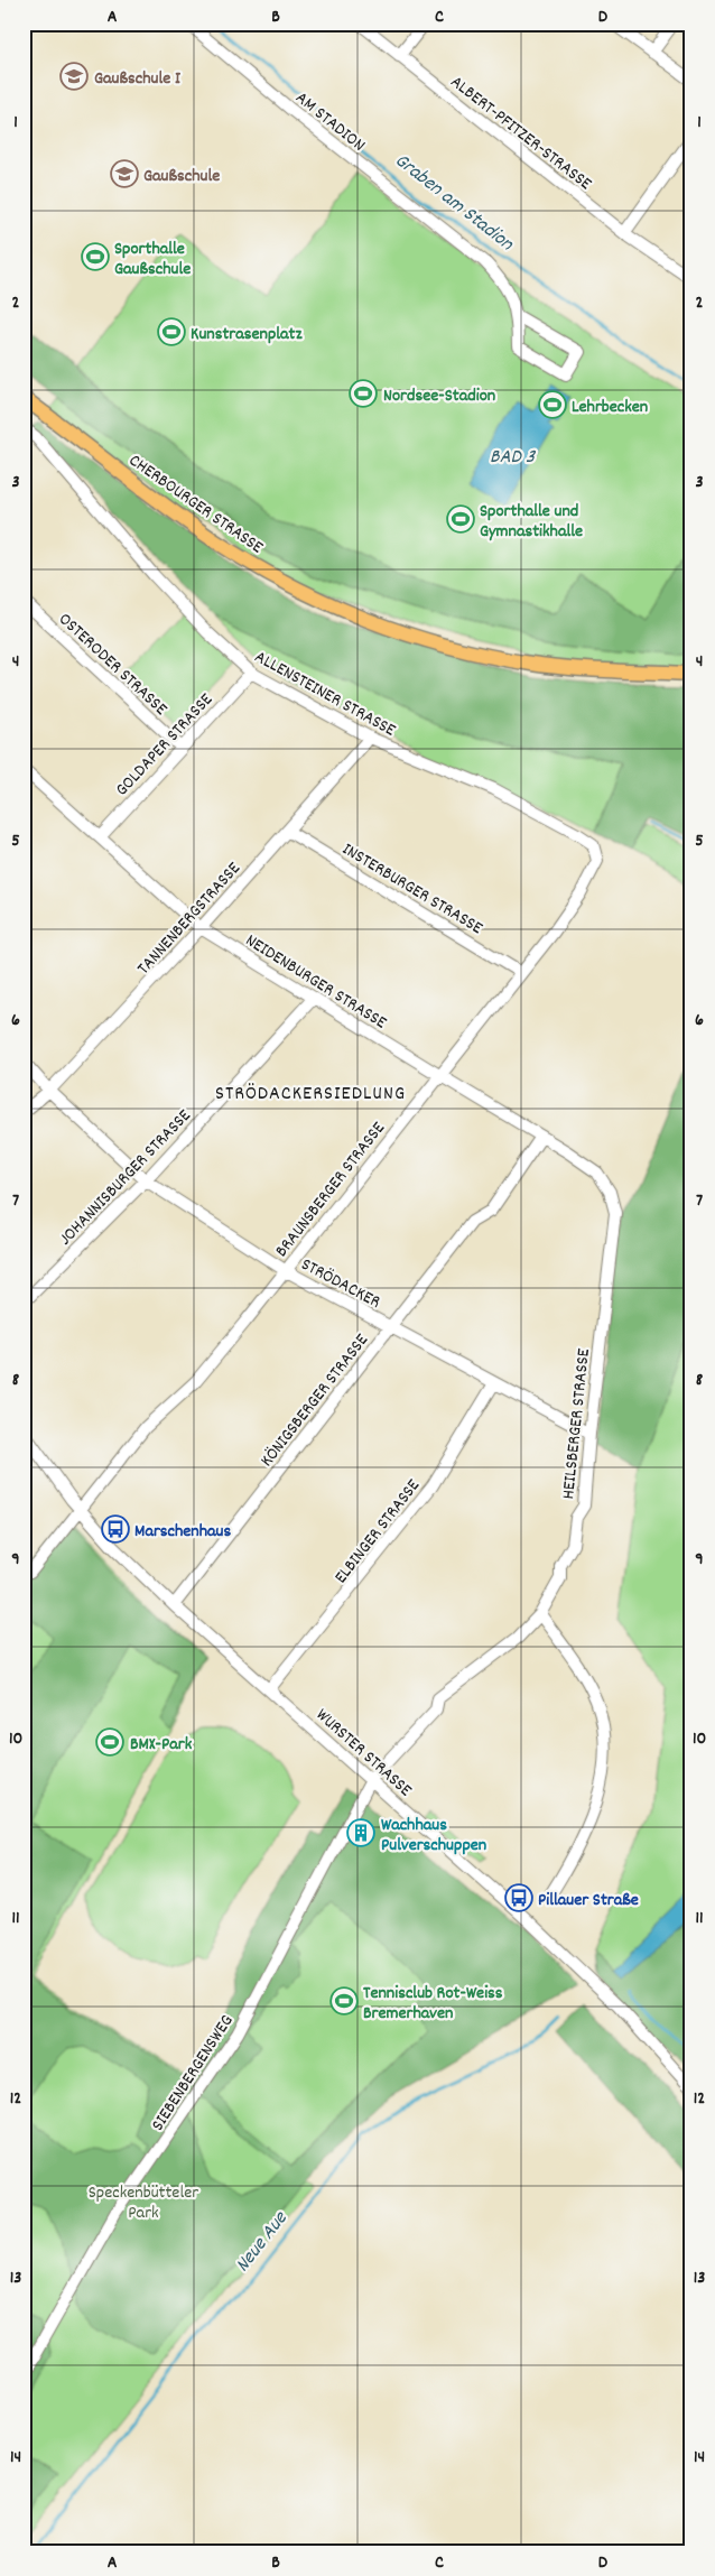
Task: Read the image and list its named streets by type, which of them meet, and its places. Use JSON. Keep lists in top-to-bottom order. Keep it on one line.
{"streets":{"main road":["CHERBOURGER STRASSE"],"street":["AM STADION","ALBERT-PFITZER-STRASSE","OSTERODER STRASSE","ALLENSTEINER STRASSE","GOLDAPER STRASSE","INSTERBURGER STRASSE","TANNENBERGSTRASSE","NEIDENBURGER STRASSE","JOHANNISBURGER STRASSE","BRAUNSBERGER STRASSE","STRÖDACKER","KÖNIGSBERGER STRASSE","HEILSBERGER STRASSE","ELBINGER STRASSE","WURSTER STRASSE","SIEBENBERGENSWEG"]},"crossings":[["OSTERODER STRASSE","GOLDAPER STRASSE"],["ALLENSTEINER STRASSE","GOLDAPER STRASSE"],["ALLENSTEINER STRASSE","TANNENBERGSTRASSE"],["ALLENSTEINER STRASSE","BRAUNSBERGER STRASSE"],["GOLDAPER STRASSE","NEIDENBURGER STRASSE"],["INSTERBURGER STRASSE","TANNENBERGSTRASSE"],["INSTERBURGER STRASSE","BRAUNSBERGER STRASSE"],["TANNENBERGSTRASSE","NEIDENBURGER STRASSE"],["TANNENBERGSTRASSE","STRÖDACKER"],["NEIDENBURGER STRASSE","JOHANNISBURGER STRASSE"],["NEIDENBURGER STRASSE","BRAUNSBERGER STRASSE"],["NEIDENBURGER STRASSE","KÖNIGSBERGER STRASSE"],["NEIDENBURGER STRASSE","HEILSBERGER STRASSE"],["JOHANNISBURGER STRASSE","STRÖDACKER"],["BRAUNSBERGER STRASSE","STRÖDACKER"],["BRAUNSBERGER STRASSE","WURSTER STRASSE"],["STRÖDACKER","KÖNIGSBERGER STRASSE"],["STRÖDACKER","HEILSBERGER STRASSE"],["STRÖDACKER","ELBINGER STRASSE"],["KÖNIGSBERGER STRASSE","WURSTER STRASSE"],["HEILSBERGER STRASSE","WURSTER STRASSE"],["HEILSBERGER STRASSE","SIEBENBERGENSWEG"],["ELBINGER STRASSE","WURSTER STRASSE"],["WURSTER STRASSE","SIEBENBERGENSWEG"]],"districts":["STRÖDACKERSIEDLUNG"],"water":["Graben am Stadion","BAD 3","Neue Aue"],"parks":["Speckenbütteler Park"],"places":{"school or university":["Gaußschule I","Gaußschule"],"sports":["Sporthalle Gaußschule","Kunstrasenplatz","Nordsee-Stadion","Lehrbecken","Sporthalle und Gymnastikhalle","BMX-Park","Tennisclub Rot-Weiss Bremerhaven"],"bus stop":["Marschenhaus","Pillauer Straße"],"building":["Wachhaus Pulverschuppen"]},"grid":{"columns":["A","B","C","D"],"rows":["1","2","3","4","5","6","7","8","9","10","11","12","13","14"]}}
